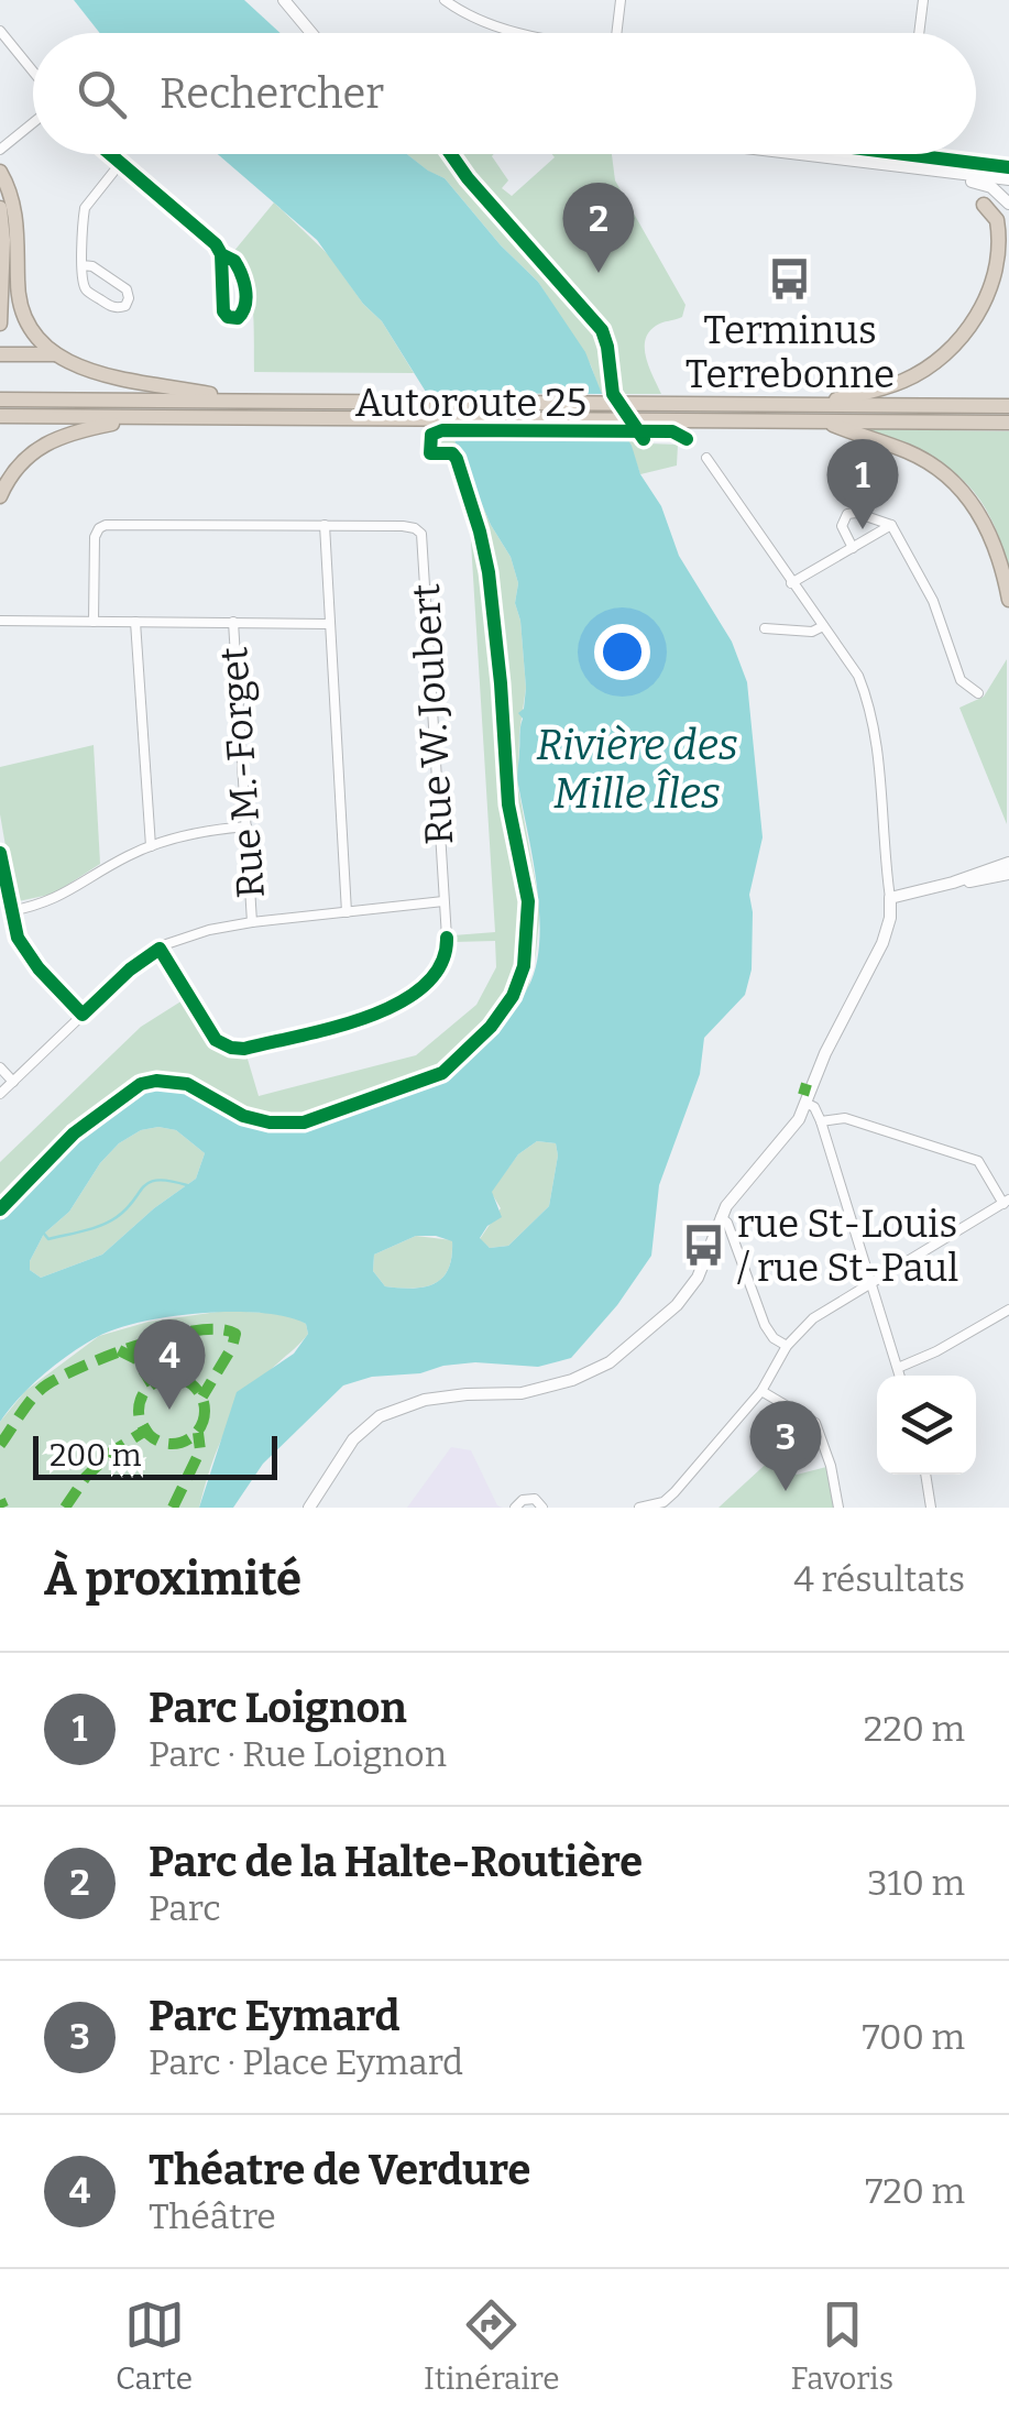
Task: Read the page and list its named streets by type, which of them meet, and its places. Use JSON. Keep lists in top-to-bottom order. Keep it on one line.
{"streets":{"highway":["Autoroute 25"],"street":["Rue W. Joubert","Rue M.-Forget"]},"water":["Rivière des Mille Îles"],"places":{"bus stop":["Terminus Terrebonne","rue St-Louis / rue St-Paul"]},"scale_bar":"200 m","page":{"search":"Rechercher","pins":["2","1","4","3"],"scale":"200 m","heading":["À proximité","4 résultats"],"list":[{"mark":"1","name":"Parc Loignon","note":"Parc · Rue Loignon","value":"220 m"},{"mark":"2","name":"Parc de la Halte-Routière","note":"Parc","value":"310 m"},{"mark":"3","name":"Parc Eymard","note":"Parc · Place Eymard","value":"700 m"},{"mark":"4","name":"Théatre de Verdure","note":"Théâtre","value":"720 m"}],"nav":["Carte","Itinéraire","Favoris"]}}
